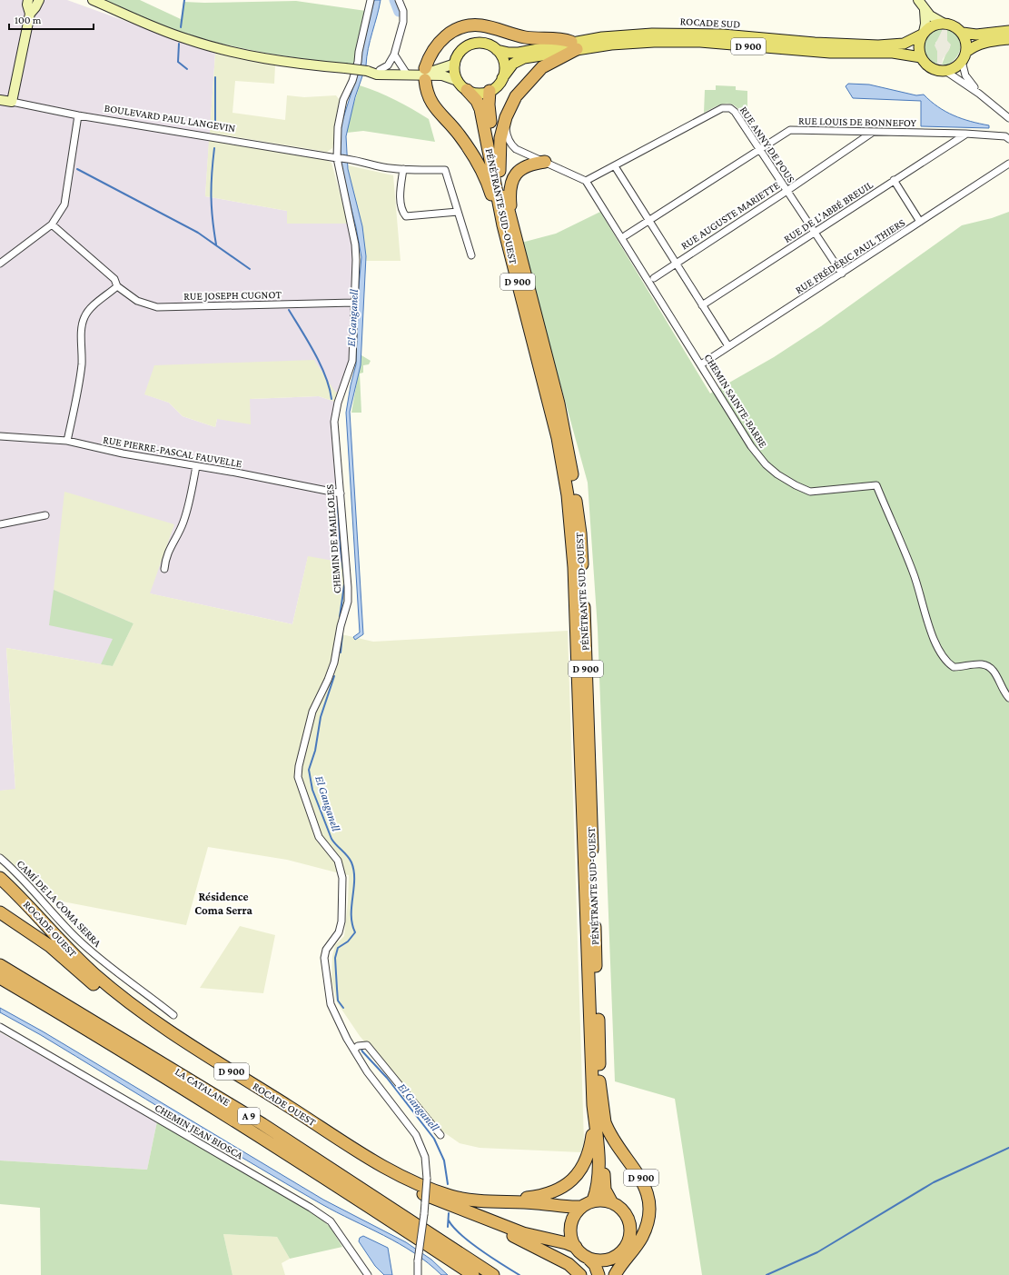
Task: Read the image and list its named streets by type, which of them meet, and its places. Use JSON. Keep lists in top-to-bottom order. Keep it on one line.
{"streets":{"highway":["D 900","PÉNÉTRANTE SUD-OUEST","ROCADE OUEST","LA CATALANE","A 9"],"main road":["ROCADE SUD","BOULEVARD PAUL LANGEVIN"],"street":["RUE LOUIS DE BONNEFOY","RUE ANNY DE POUS","RUE DE L'ABBÉ BREUIL","RUE AUGUSTE MARIETTE","RUE FRÉDÉRIC PAUL THIERS","RUE JOSEPH CUGNOT","CHEMIN SAINTE-BARBE","RUE PIERRE-PASCAL FAUVELLE","CHEMIN DE MAILLOLES","CAMÍ DE LA COMA SERRA","CHEMIN JEAN BIOSCA"]},"crossings":[["ROCADE SUD","D 900"],["D 900","PÉNÉTRANTE SUD-OUEST"],["BOULEVARD PAUL LANGEVIN","CHEMIN DE MAILLOLES"],["RUE LOUIS DE BONNEFOY","RUE ANNY DE POUS"],["RUE LOUIS DE BONNEFOY","RUE DE L'ABBÉ BREUIL"],["RUE LOUIS DE BONNEFOY","RUE AUGUSTE MARIETTE"],["RUE ANNY DE POUS","RUE DE L'ABBÉ BREUIL"],["RUE ANNY DE POUS","RUE AUGUSTE MARIETTE"],["RUE ANNY DE POUS","RUE FRÉDÉRIC PAUL THIERS"],["RUE ANNY DE POUS","CHEMIN SAINTE-BARBE"],["PÉNÉTRANTE SUD-OUEST","ROCADE OUEST"],["RUE FRÉDÉRIC PAUL THIERS","CHEMIN SAINTE-BARBE"],["RUE JOSEPH CUGNOT","CHEMIN DE MAILLOLES"],["RUE PIERRE-PASCAL FAUVELLE","CHEMIN DE MAILLOLES"]],"districts":["Résidence Coma Serra"],"water":["El Ganganell"],"scale_bar":"100 m"}
